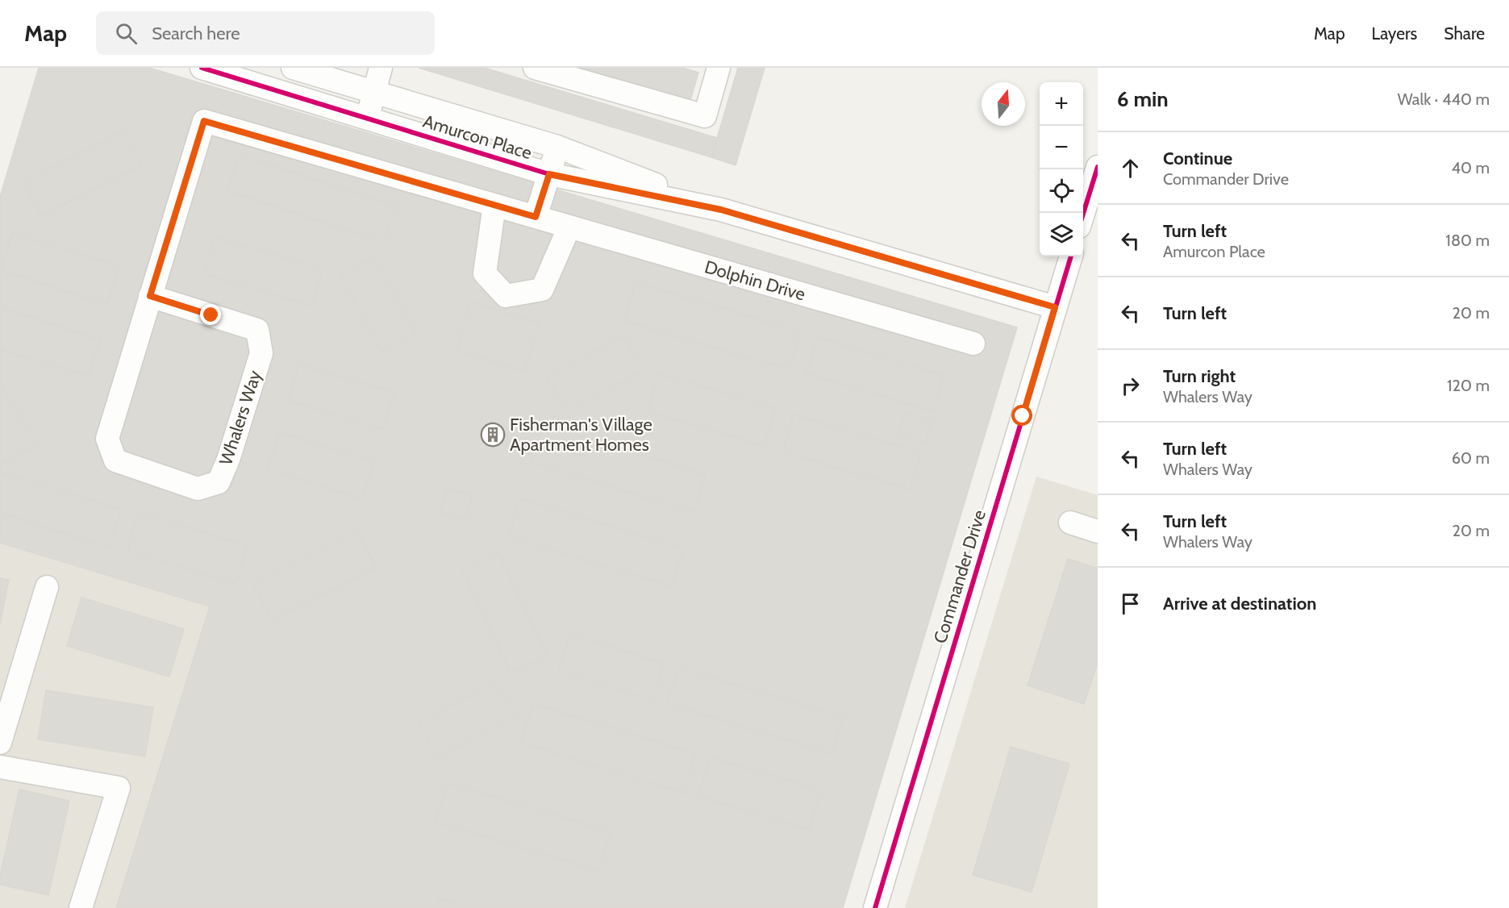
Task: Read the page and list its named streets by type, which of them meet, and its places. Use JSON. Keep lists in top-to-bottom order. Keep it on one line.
{"streets":{"street":["Amurcon Place","Dolphin Drive","Whalers Way","Commander Drive"]},"crossings":[["Amurcon Place","Commander Drive"],["Dolphin Drive","Whalers Way"]],"places":{"building":["Fisherman's Village Apartment Homes"]},"north":"top","page":{"header":"Map","search":"Search here","nav":["Map","Layers","Share"],"heading":["6 min","Walk · 440 m"],"map_buttons":["+","−"],"list":[["Continue","Commander Drive","40 m"],["Turn left","Amurcon Place","180 m"],["Turn left","20 m"],["Turn right","Whalers Way","120 m"],["Turn left","Whalers Way","60 m"],["Turn left","Whalers Way","20 m"],"Arrive at destination"]}}
